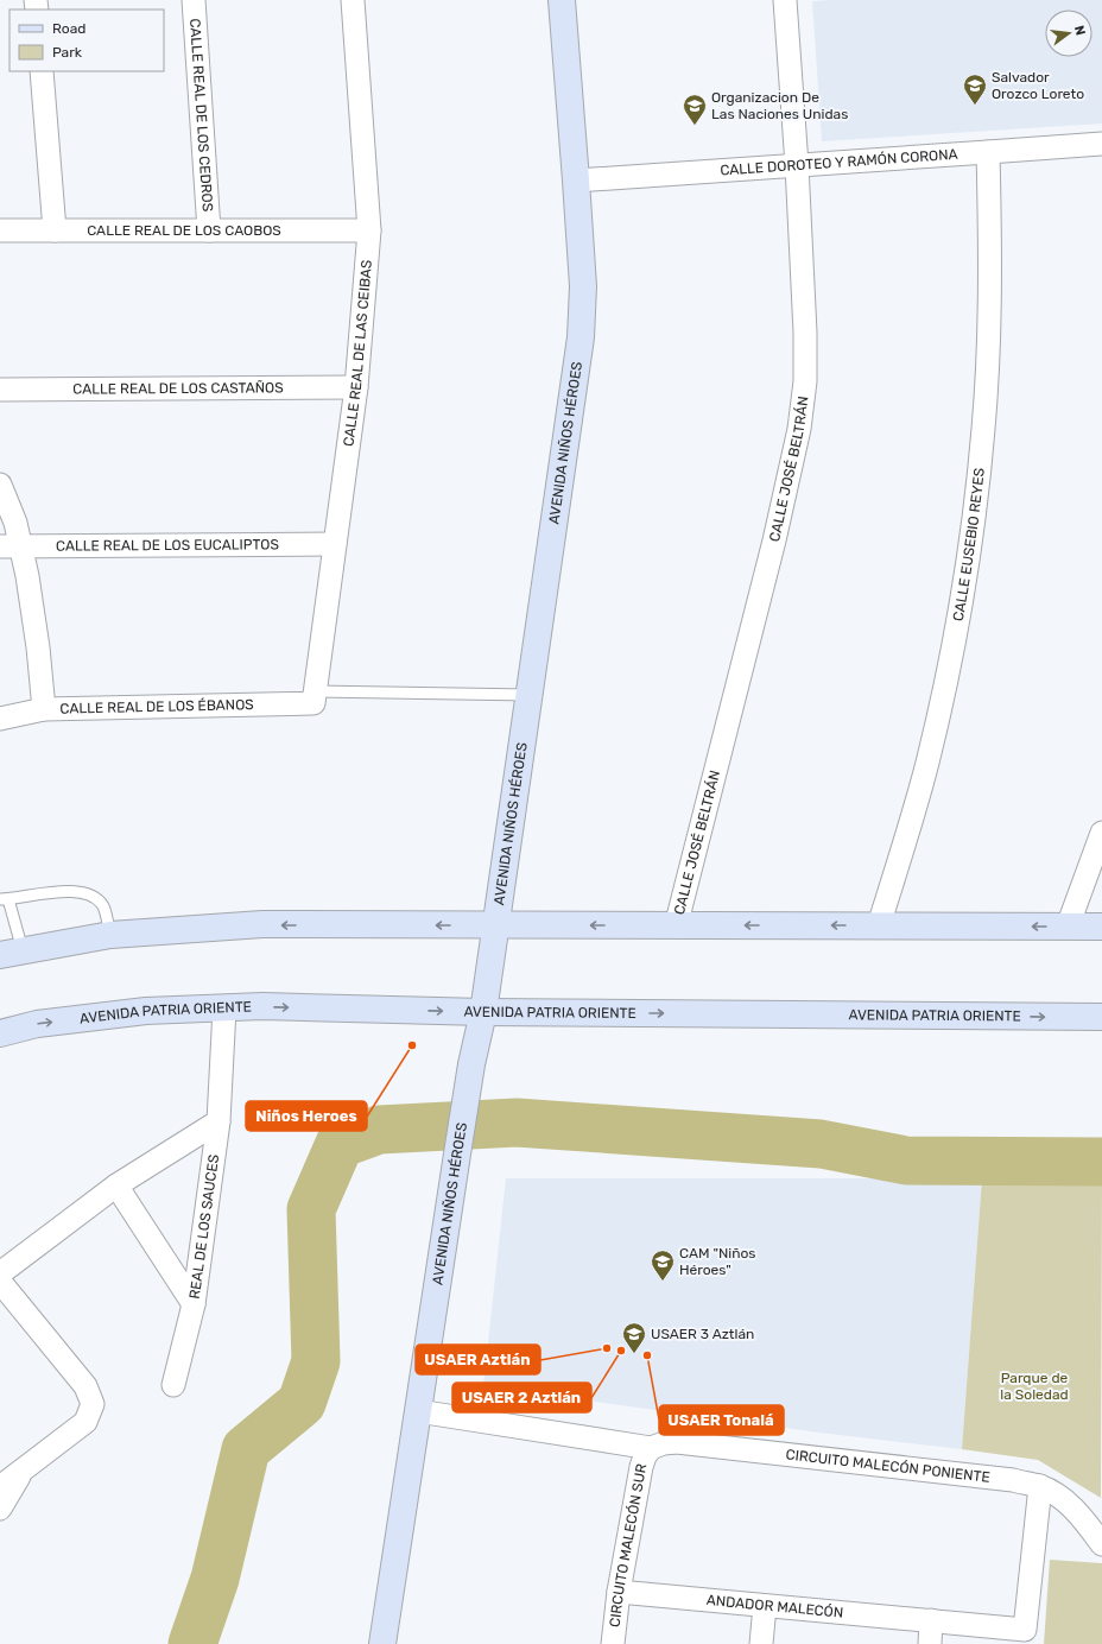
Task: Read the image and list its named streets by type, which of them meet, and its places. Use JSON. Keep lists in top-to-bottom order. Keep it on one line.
{"streets":{"main road":["AVENIDA NIÑOS HÉROES","AVENIDA PATRIA ORIENTE"],"street":["CALLE REAL DE LOS CEDROS","CALLE DOROTEO Y RAMÓN CORONA","CALLE REAL DE LOS CAOBOS","CALLE REAL DE LAS CEIBAS","CALLE REAL DE LOS CASTAÑOS","CALLE JOSÉ BELTRÁN","CALLE EUSEBIO REYES","CALLE REAL DE LOS EUCALIPTOS","CALLE REAL DE LOS ÉBANOS","REAL DE LOS SAUCES","CIRCUITO MALECÓN PONIENTE","CIRCUITO MALECÓN SUR","ANDADOR MALECÓN"]},"crossings":[["CALLE REAL DE LOS CEDROS","CALLE REAL DE LOS CAOBOS"],["CALLE DOROTEO Y RAMÓN CORONA","AVENIDA NIÑOS HÉROES"],["CALLE DOROTEO Y RAMÓN CORONA","CALLE JOSÉ BELTRÁN"],["CALLE DOROTEO Y RAMÓN CORONA","CALLE EUSEBIO REYES"],["CALLE REAL DE LOS CAOBOS","CALLE REAL DE LAS CEIBAS"],["CALLE REAL DE LAS CEIBAS","CALLE REAL DE LOS CASTAÑOS"],["CALLE REAL DE LAS CEIBAS","CALLE REAL DE LOS EUCALIPTOS"],["CALLE REAL DE LAS CEIBAS","CALLE REAL DE LOS ÉBANOS"],["AVENIDA NIÑOS HÉROES","CALLE REAL DE LOS ÉBANOS"],["AVENIDA NIÑOS HÉROES","AVENIDA PATRIA ORIENTE"],["AVENIDA PATRIA ORIENTE","REAL DE LOS SAUCES"],["CIRCUITO MALECÓN PONIENTE","CIRCUITO MALECÓN SUR"],["CIRCUITO MALECÓN PONIENTE","ANDADOR MALECÓN"],["CIRCUITO MALECÓN SUR","ANDADOR MALECÓN"]],"parks":["Parque de la Soledad"],"places":{"school or university":["Salvador Orozco Loreto","Organizacion De Las Naciones Unidas","CAM \"Niños Héroes\"","USAER 3 Aztlán"],"other":["Niños Heroes","USAER Aztlán","USAER 2 Aztlán","USAER Tonalá"]},"legend":["Road","Park"],"north":"right"}
